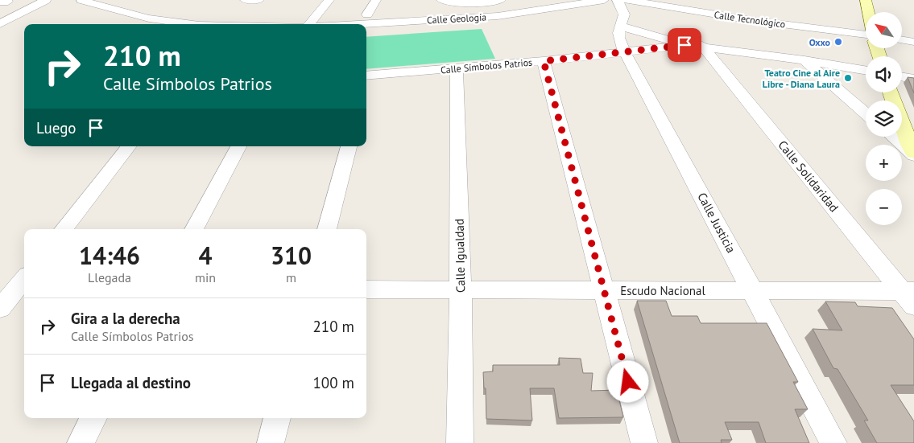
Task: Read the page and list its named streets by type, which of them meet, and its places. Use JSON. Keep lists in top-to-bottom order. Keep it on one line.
{"streets":{"street":["Calle Geología","Calle Tecnológico","Calle Símbolos Patrios","Calle Solidaridad","Calle Justicia","Calle Igualdad","Escudo Nacional"]},"crossings":[["Calle Símbolos Patrios","Calle Solidaridad"],["Calle Símbolos Patrios","Calle Justicia"],["Calle Símbolos Patrios","Calle Igualdad"],["Calle Solidaridad","Escudo Nacional"],["Calle Justicia","Escudo Nacional"],["Calle Igualdad","Escudo Nacional"]],"places":["Oxxo","Teatro Cine al Aire Libre - Diana Laura"],"north":"top left","page":{"map_buttons":["+","−"],"turn":["210 m","Calle Símbolos Patrios"],"then":"Luego","eta":["14:46","Llegada","4","min","310","m"],"list":[{"name":"Gira a la derecha","note":"Calle Símbolos Patrios","value":"210 m"},{"name":"Llegada al destino","value":"100 m"}]}}
